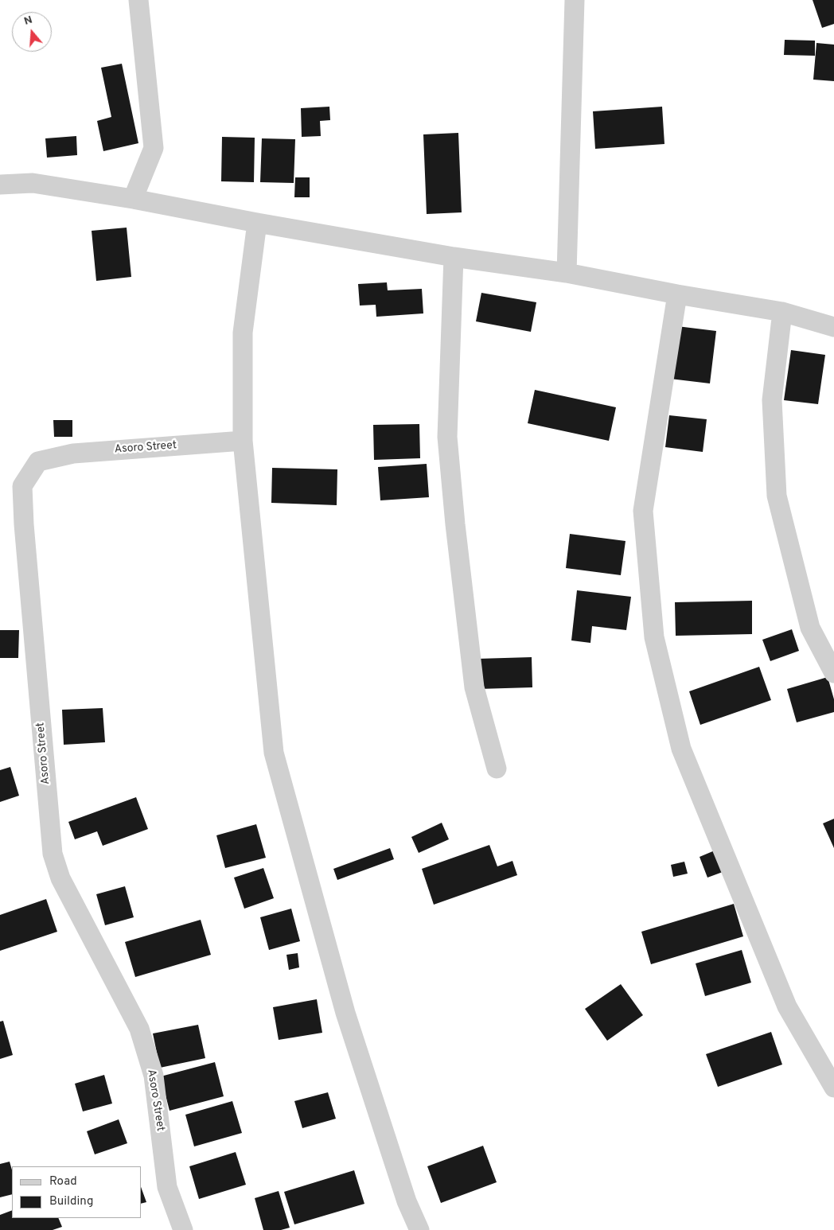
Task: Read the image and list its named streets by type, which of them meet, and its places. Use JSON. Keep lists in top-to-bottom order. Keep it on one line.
{"streets":{"street":["Asoro Street"]},"legend":["Road","Building"],"north":"top"}
